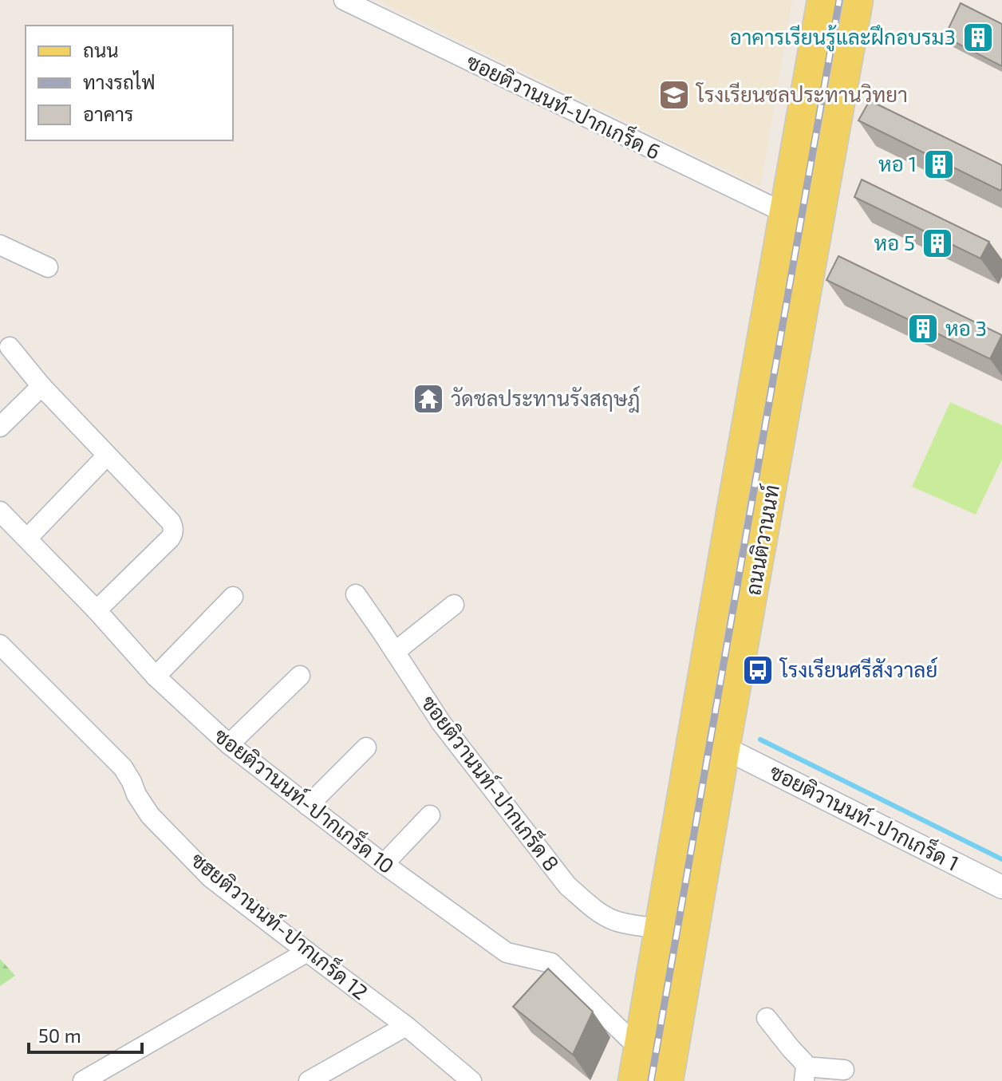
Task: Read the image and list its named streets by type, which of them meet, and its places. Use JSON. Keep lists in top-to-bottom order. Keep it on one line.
{"streets":{"main road":["ถนนติวานนท์"],"street":["ซอยติวานนท์-ปากเกร็ด 6","ซอยติวานนท์-ปากเกร็ด 8","ซอยติวานนท์-ปากเกร็ด 10","ซอยติวานนท์-ปากเกร็ด 1","ซฮยติวานนท์-ปากเกร็ด 12"]},"crossings":[["ซอยติวานนท์-ปากเกร็ด 6","ถนนติวานนท์"],["ถนนติวานนท์","ซอยติวานนท์-ปากเกร็ด 8"],["ถนนติวานนท์","ซอยติวานนท์-ปากเกร็ด 10"],["ถนนติวานนท์","ซอยติวานนท์-ปากเกร็ด 1"]],"places":{"building":["อาคารเรียนรู้และฝึกอบรม3","หอ 1","หอ 5","หอ 3"],"school or university":["โรงเรียนชลประทานวิทยา"],"temple":["วัดชลประทานรังสฤษฎ์"],"bus stop":["โรงเรียนศรีสังวาลย์"]},"legend":["ถนน","ทางรถไฟ","อาคาร"],"scale_bar":"50 m"}
